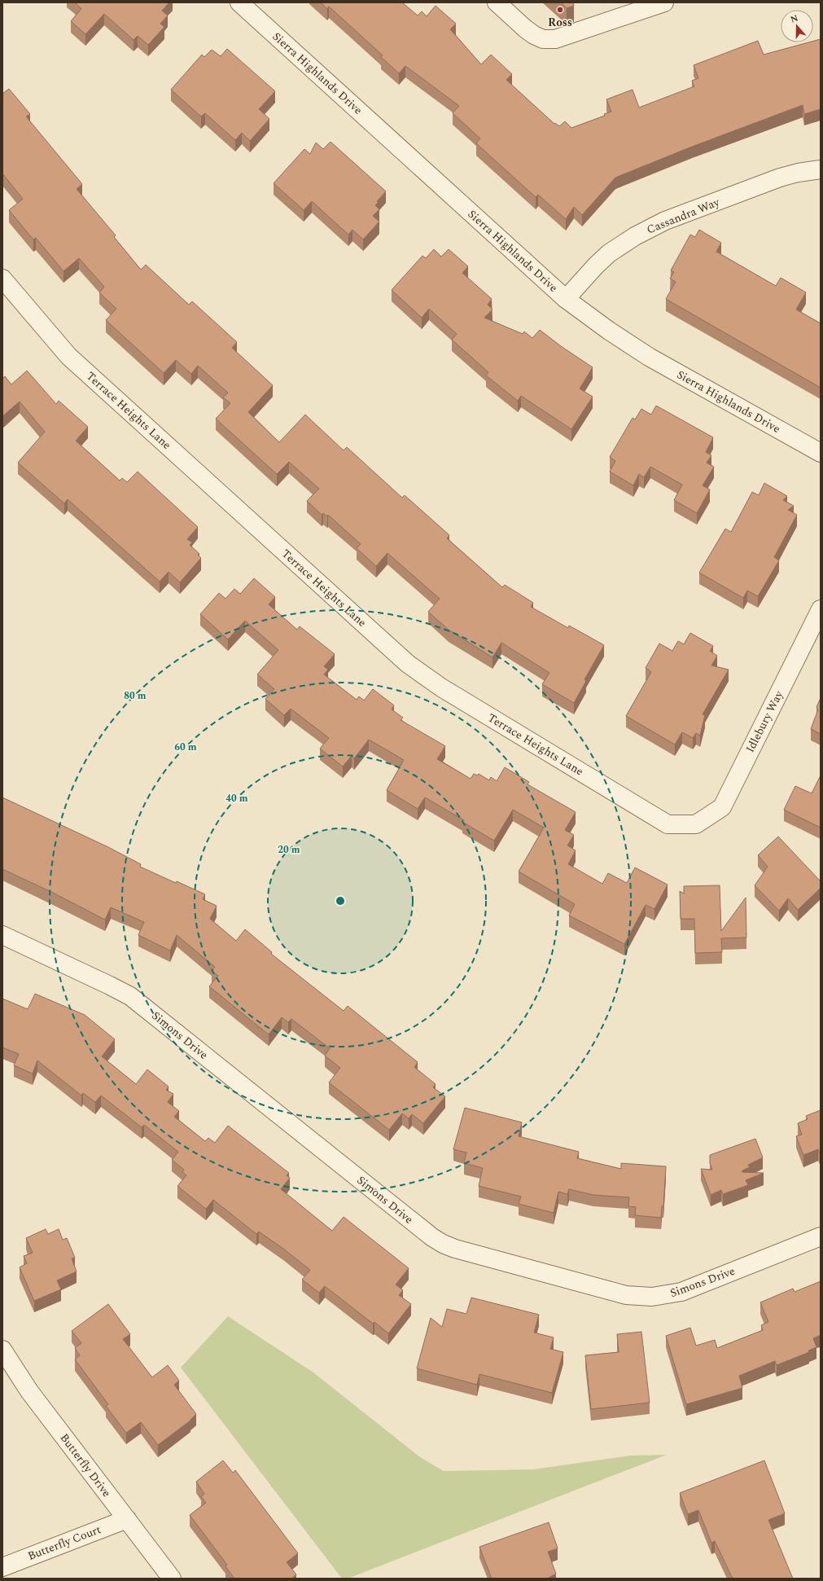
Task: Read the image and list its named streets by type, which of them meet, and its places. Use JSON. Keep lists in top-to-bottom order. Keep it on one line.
{"streets":{"street":["Sierra Highlands Drive","Cassandra Way","Terrace Heights Lane","Idlebury Way","Simons Drive","Butterfly Drive","Butterfly Court"]},"crossings":[["Sierra Highlands Drive","Cassandra Way"],["Terrace Heights Lane","Idlebury Way"],["Butterfly Drive","Butterfly Court"]],"places":["Ross"],"north":"top","rings":["80 m","60 m","40 m","20 m"]}
